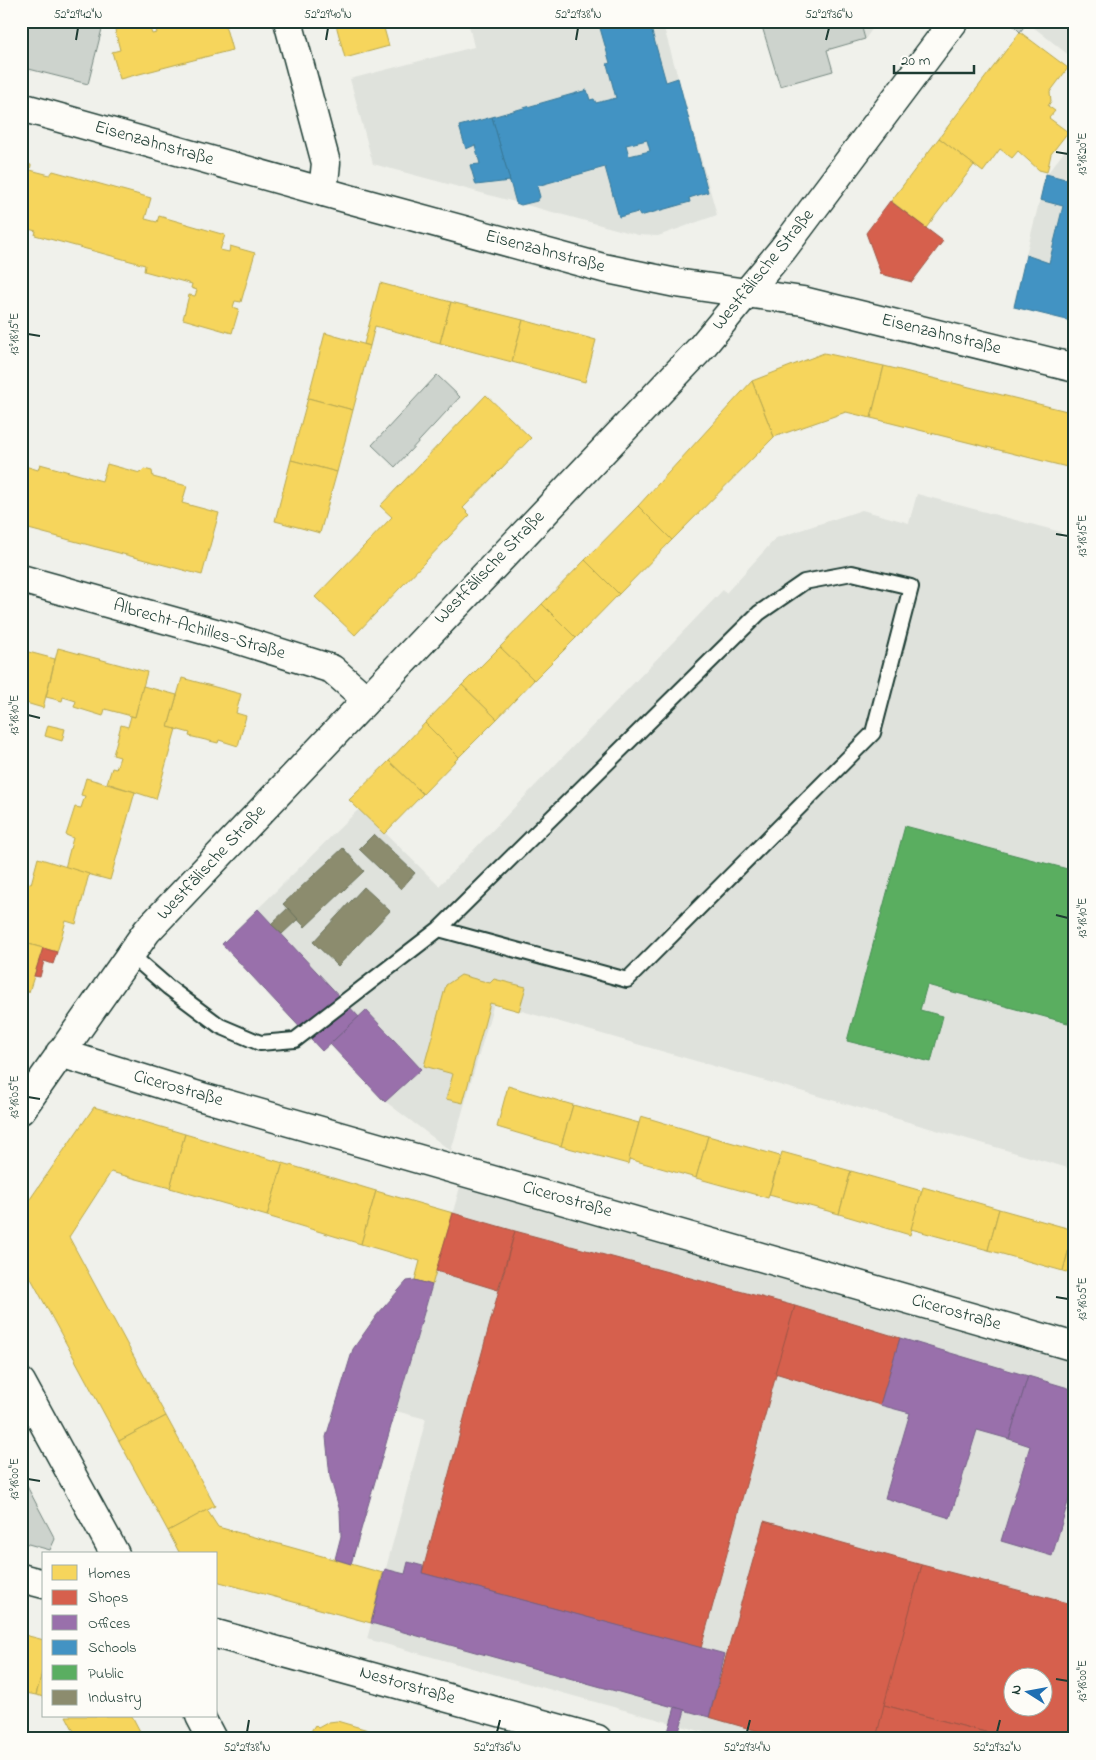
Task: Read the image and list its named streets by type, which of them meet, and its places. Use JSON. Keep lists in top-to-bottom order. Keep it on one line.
{"streets":{"street":["Eisenzahnstraße","Westfälische Straße","Albrecht-Achilles-Straße","Cicerostraße","Nestorstraße"]},"crossings":[["Eisenzahnstraße","Westfälische Straße"],["Westfälische Straße","Albrecht-Achilles-Straße"],["Westfälische Straße","Cicerostraße"]],"legend":["Homes","Shops","Offices","Schools","Public","Industry"],"scale_bar":"20 m","north":"left","coordinates":["52°29'42\"N","52°29'40\"N","52°29'38\"N","52°29'36\"N","13°18'20\"E","13°18'15\"E","13°18'10\"E","13°18'05\"E","13°18'00\"E","52°29'34\"N","52°29'32\"N"]}
